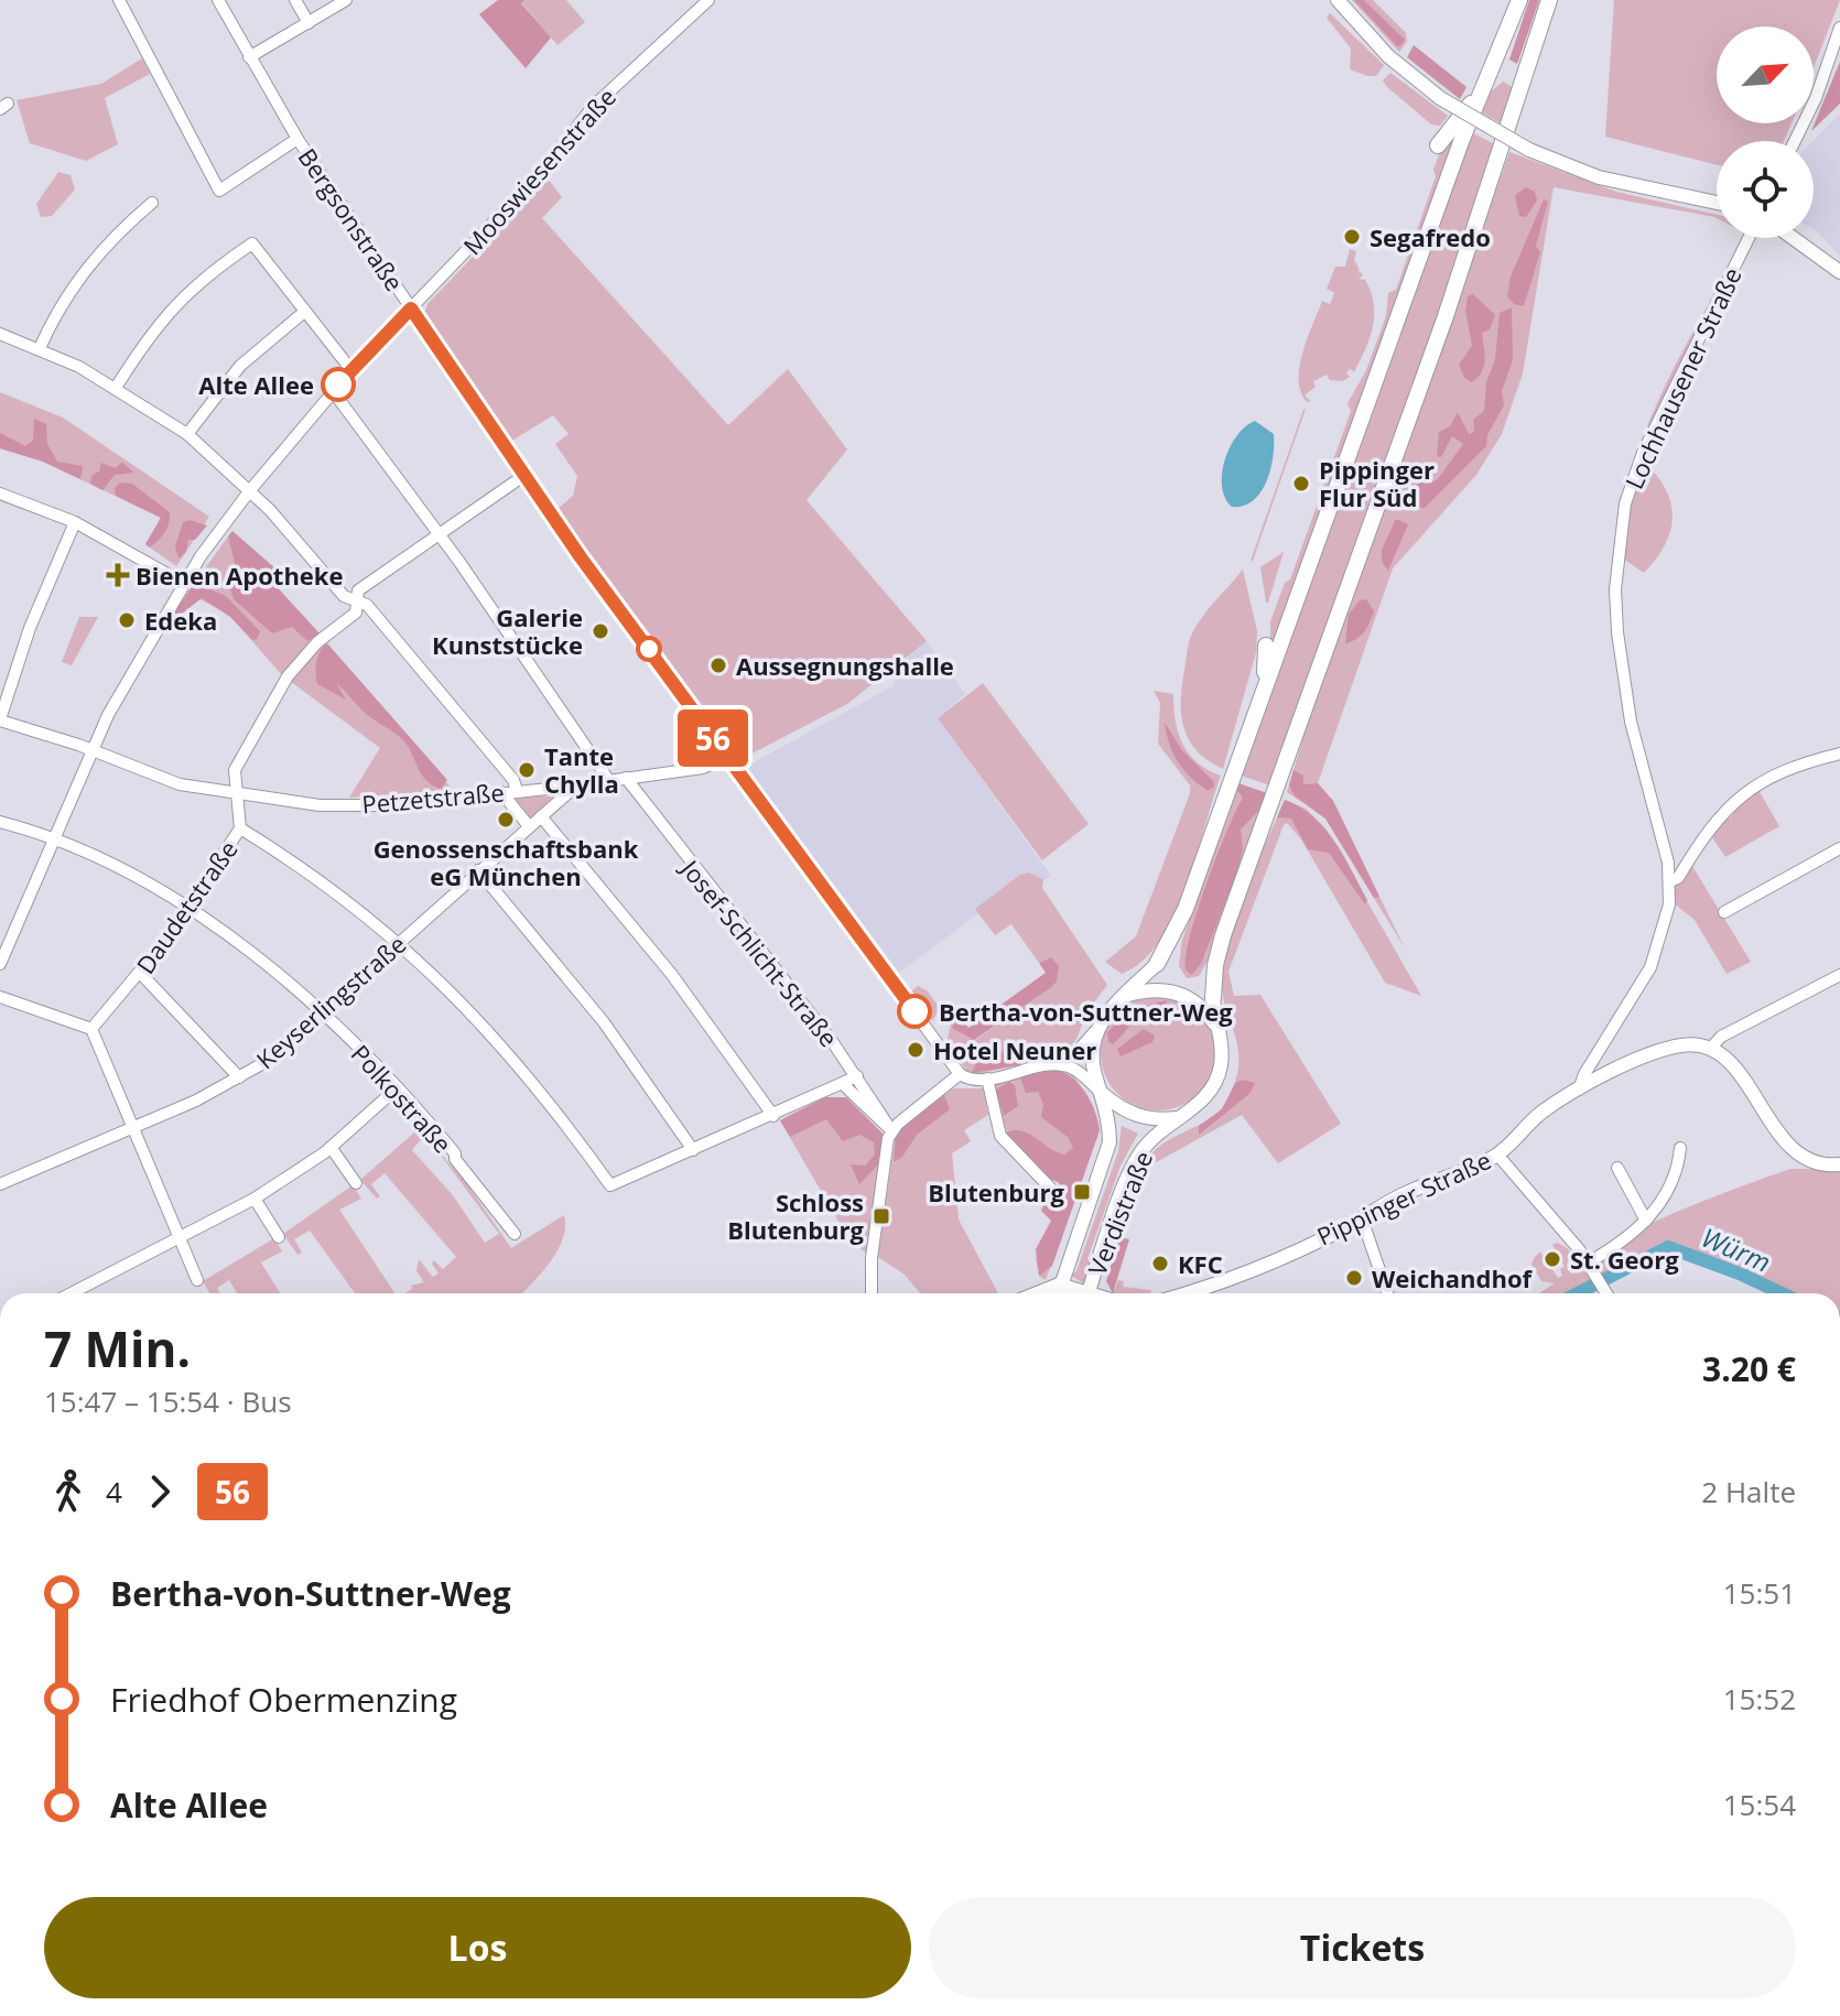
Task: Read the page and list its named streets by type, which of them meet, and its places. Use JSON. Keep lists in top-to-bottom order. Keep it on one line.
{"streets":{"main road":["Pippinger Straße","Verdistraße"],"street":["Mooswiesenstraße","Bergsonstraße","Lochhausener Straße","Petzetstraße","Daudetstraße","Josef-Schlicht-Straße","Keyserlingstraße","Polkostraße"]},"crossings":[["Mooswiesenstraße","Bergsonstraße"],["Bergsonstraße","Petzetstraße"],["Bergsonstraße","Daudetstraße"],["Lochhausener Straße","Pippinger Straße"],["Petzetstraße","Daudetstraße"],["Petzetstraße","Josef-Schlicht-Straße"],["Petzetstraße","Keyserlingstraße"],["Daudetstraße","Polkostraße"],["Keyserlingstraße","Polkostraße"]],"water":["Würm"],"places":{"other":["Segafredo","Alte Allee","Pippinger Flur Süd","Edeka","Galerie Kunststücke","Aussegnungshalle","Tante Chylla","Genossenschaftsbank eG München","Bertha-von-Suttner-Weg","Hotel Neuner","St. Georg","KFC","Weichandhof"],"health":["Bienen Apotheke"],"transit":["Blutenburg","Schloss Blutenburg"]},"lines":["bus line 56"],"north":"top right","page":{"on_map":"56","heading":["7 Min.","15:47 – 15:54 · Bus","3.20 €"],"legs":["4","56","2 Halte"],"list":[{"name":"Bertha-von-Suttner-Weg","value":"15:51"},{"name":"Friedhof Obermenzing","value":"15:52"},{"name":"Alte Allee","value":"15:54"}],"buttons":["Los","Tickets"]}}
